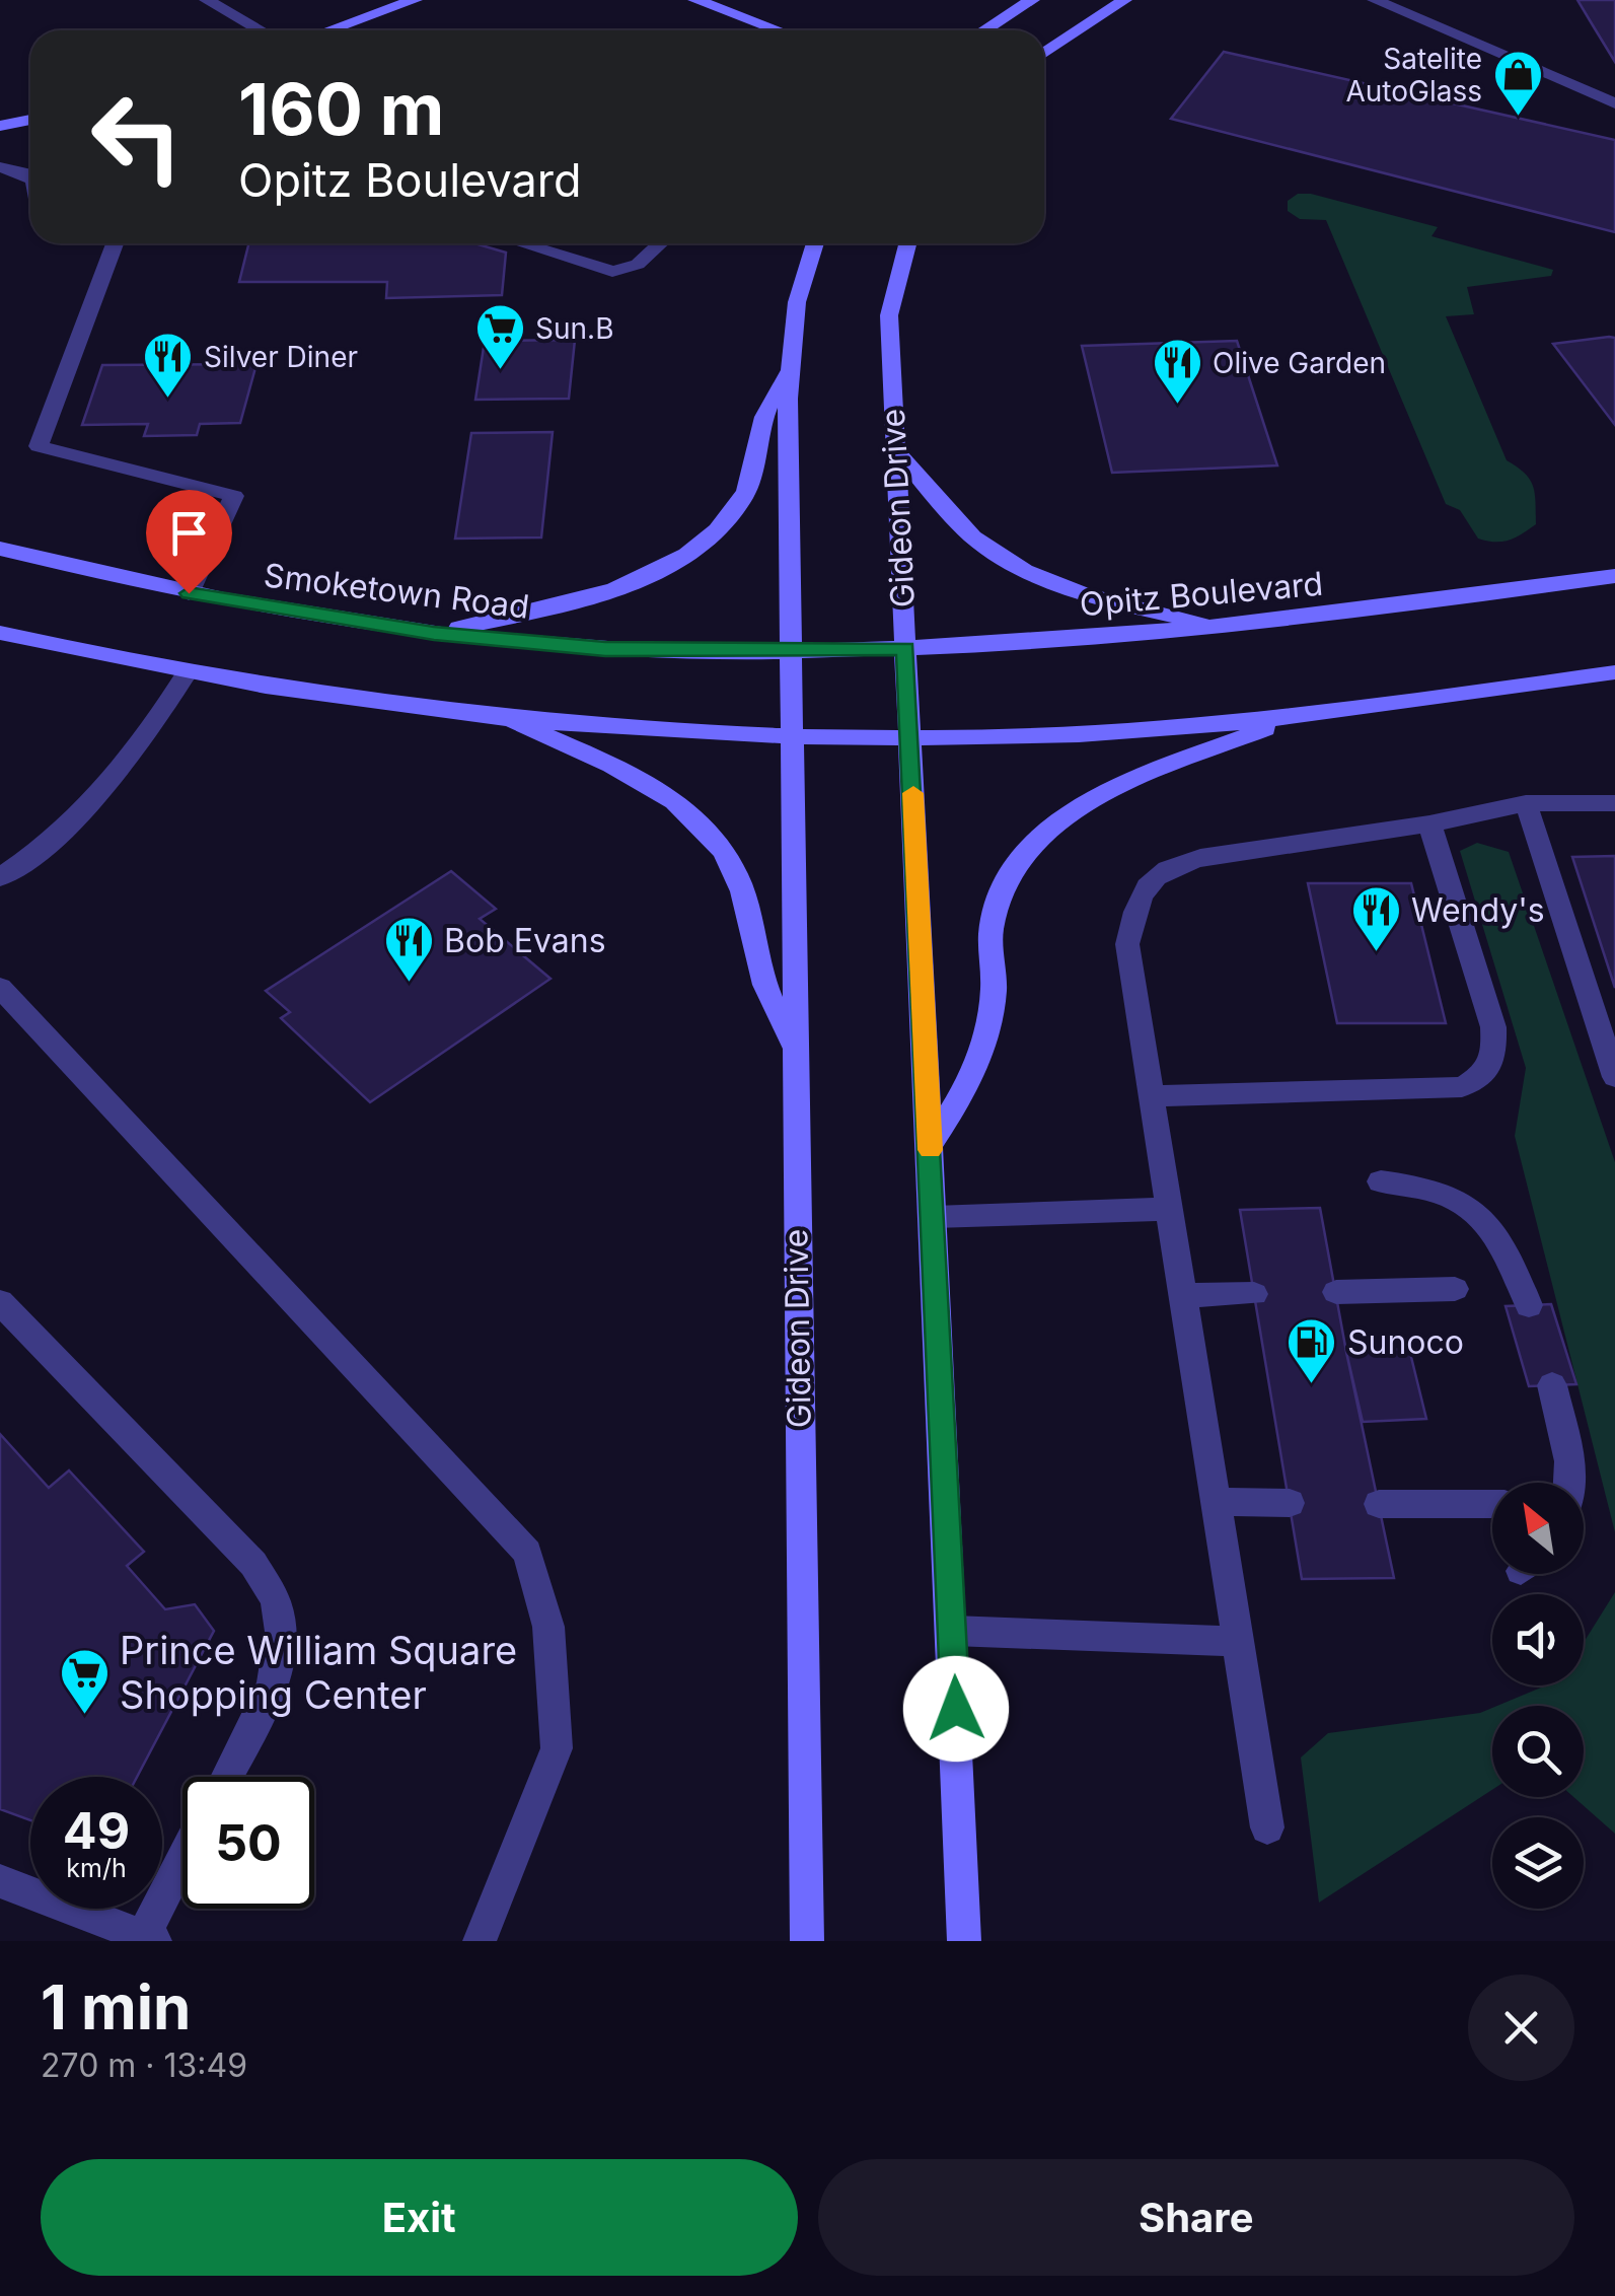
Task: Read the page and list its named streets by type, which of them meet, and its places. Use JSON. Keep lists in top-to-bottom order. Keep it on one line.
{"streets":{"main road":["Gideon Drive","Smoketown Road","Opitz Boulevard"]},"crossings":[["Gideon Drive","Smoketown Road"],["Gideon Drive","Opitz Boulevard"],["Smoketown Road","Opitz Boulevard"]],"places":{"shop":["Satelite AutoGlass"],"supermarket":["Sun.B","Prince William Square Shopping Center"],"restaurant":["Silver Diner","Olive Garden","Wendy's","Bob Evans"],"fuel station":["Sunoco"]},"north":"top left","page":{"turn":["160 m","Opitz Boulevard"],"speed":"49 km/h","limit":"50","heading":["1 min","270 m · 13:49"],"buttons":["Exit","Share"]}}
